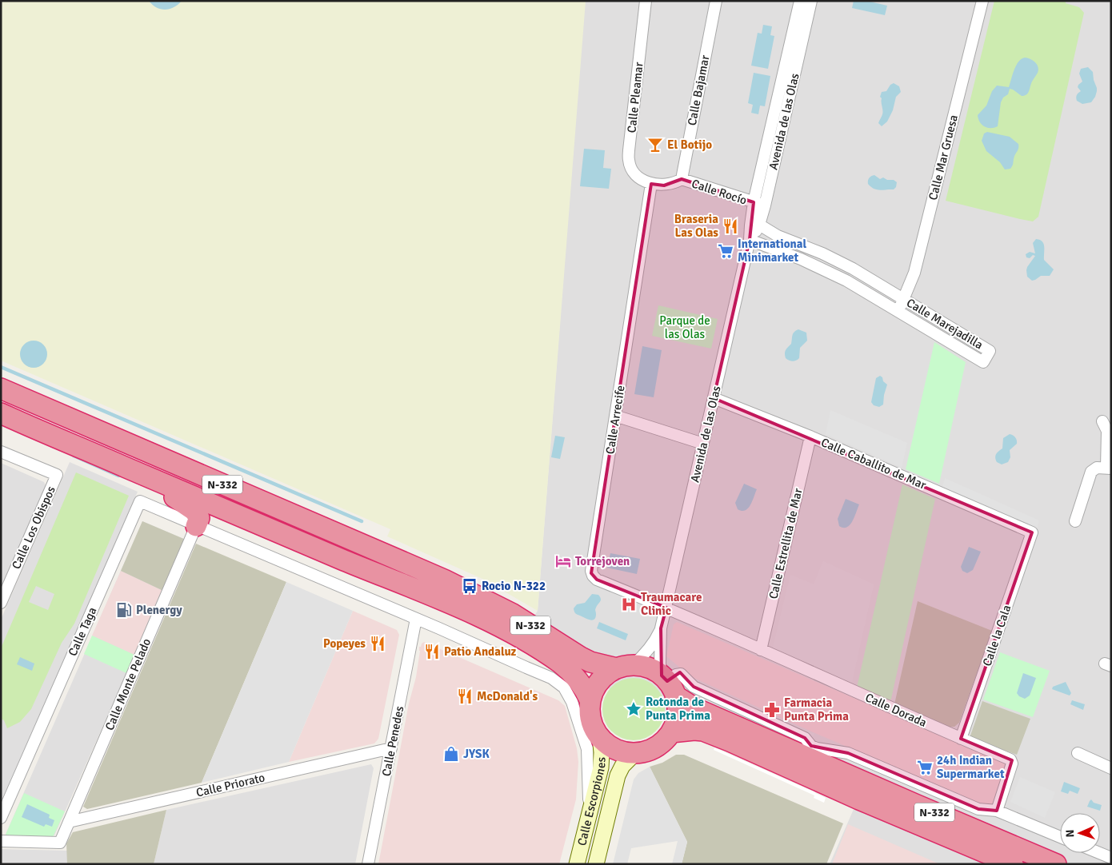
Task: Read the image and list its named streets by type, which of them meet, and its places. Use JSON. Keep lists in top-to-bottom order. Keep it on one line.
{"streets":{"highway":["N-332"],"street":["Calle Bajamar","Calle Pleamar","Avenida de las Olas","Calle Mar Gruesa","Calle Rocío","Calle Marejadilla","Calle Arrecife","Calle Caballito de Mar","Calle Los Obispos","Calle Estrellita de Mar","Calle Taga","Calle la Cala","Calle Monte Pelado","Calle Dorada","Calle Penedes","Calle Priorato","Calle Escorpiones"]},"crossings":[["Calle Bajamar","Calle Rocío"],["Calle Pleamar","Calle Rocío"],["Calle Pleamar","Calle Arrecife"],["Avenida de las Olas","Calle Rocío"],["Avenida de las Olas","Calle Marejadilla"],["Avenida de las Olas","Calle Arrecife"],["Avenida de las Olas","Calle Caballito de Mar"],["Avenida de las Olas","N-332"],["Avenida de las Olas","Calle Dorada"],["Avenida de las Olas","Calle Escorpiones"],["Calle Mar Gruesa","Calle Marejadilla"],["Calle Rocío","Calle Arrecife"],["Calle Arrecife","Calle Dorada"],["Calle Caballito de Mar","Calle Estrellita de Mar"],["Calle Caballito de Mar","Calle la Cala"],["N-332","Calle Escorpiones"],["Calle Estrellita de Mar","Calle Dorada"],["Calle Taga","Calle Monte Pelado"],["Calle la Cala","Calle Dorada"],["Calle Monte Pelado","Calle Priorato"],["Calle Penedes","Calle Priorato"]],"parks":["Parque de las Olas"],"places":{"bar":["El Botijo"],"restaurant":["Braseria Las Olas","Popeyes","Patio Andaluz","McDonald's"],"supermarket":["International Minimarket","24h Indian Supermarket"],"hotel":["Torrejoven"],"bus stop":["Rocio N-322"],"hospital":["Traumacare Clinic"],"fuel station":["Plenergy"],"place":["Rotonda de Punta Prima"],"pharmacy":["Farmacia Punta Prima"],"shop":["JYSK"]},"north":"left"}
